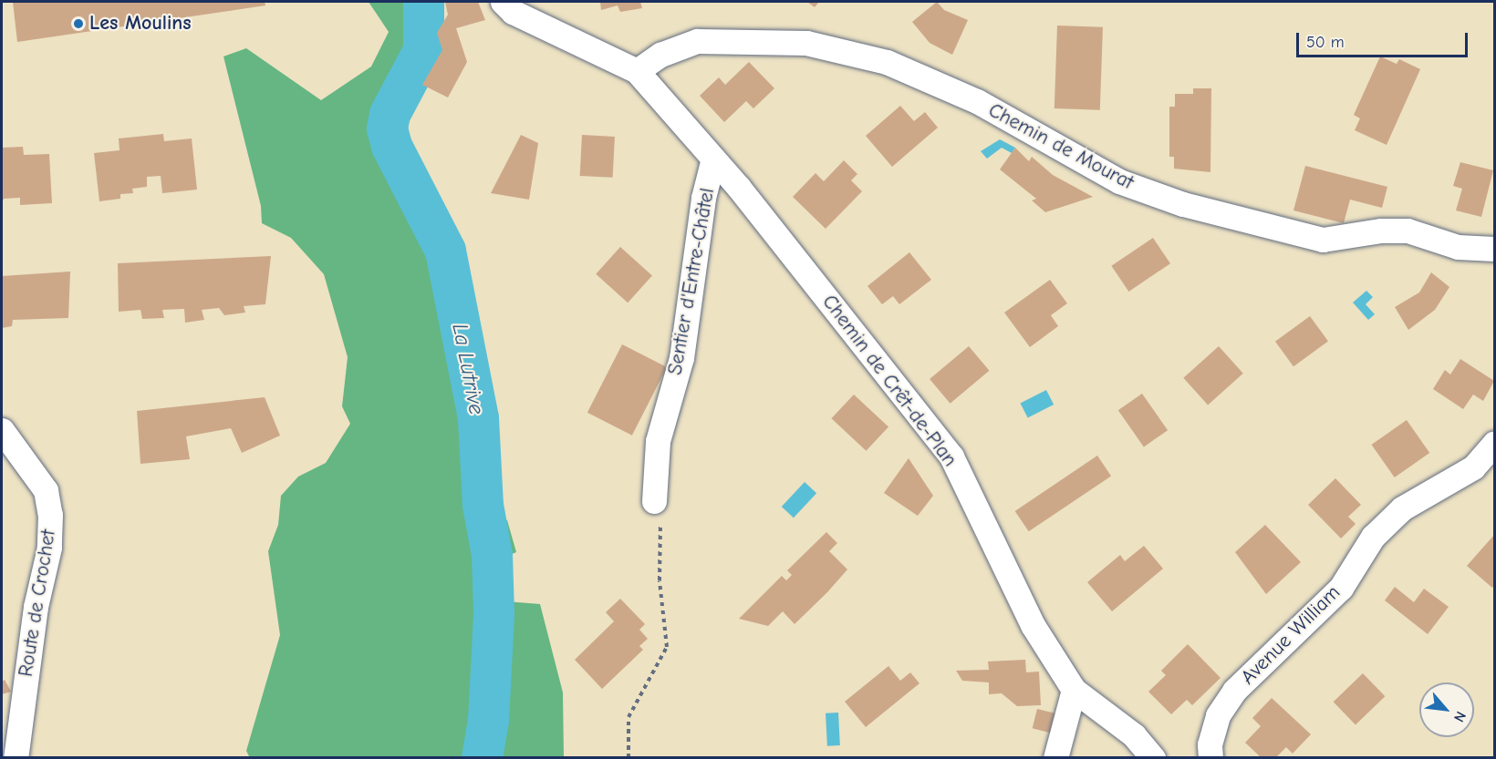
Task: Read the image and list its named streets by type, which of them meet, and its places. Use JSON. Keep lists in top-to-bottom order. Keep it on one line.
{"streets":{"street":["Chemin de Mourat","Sentier d'Entre-Châtel","Chemin de Crêt-de-Plan","Route de Crochet","Avenue William"]},"crossings":[["Chemin de Mourat","Chemin de Crêt-de-Plan"],["Sentier d'Entre-Châtel","Chemin de Crêt-de-Plan"]],"water":["La Lutrive"],"places":["Les Moulins"],"scale_bar":"50 m","north":"bottom right"}
